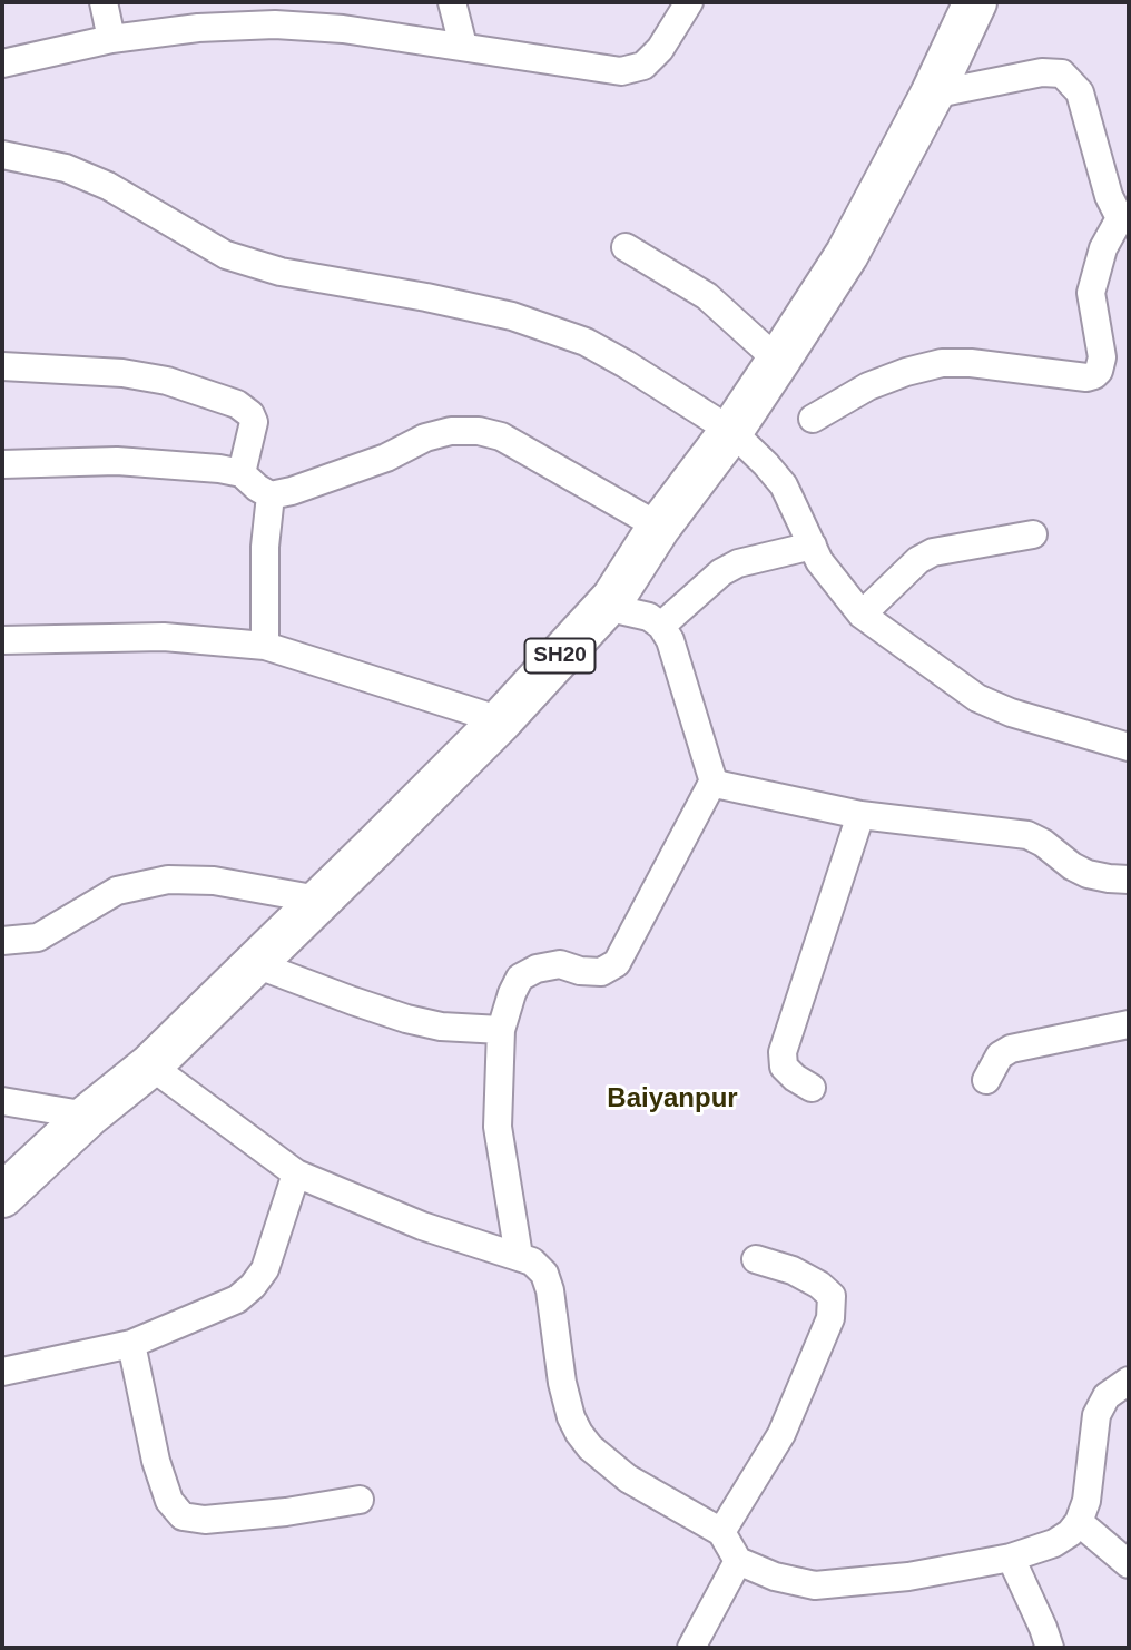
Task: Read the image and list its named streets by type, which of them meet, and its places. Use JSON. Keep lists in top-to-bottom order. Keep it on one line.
{"streets":{"main road":["SH20"]},"districts":["Baiyanpur"]}
